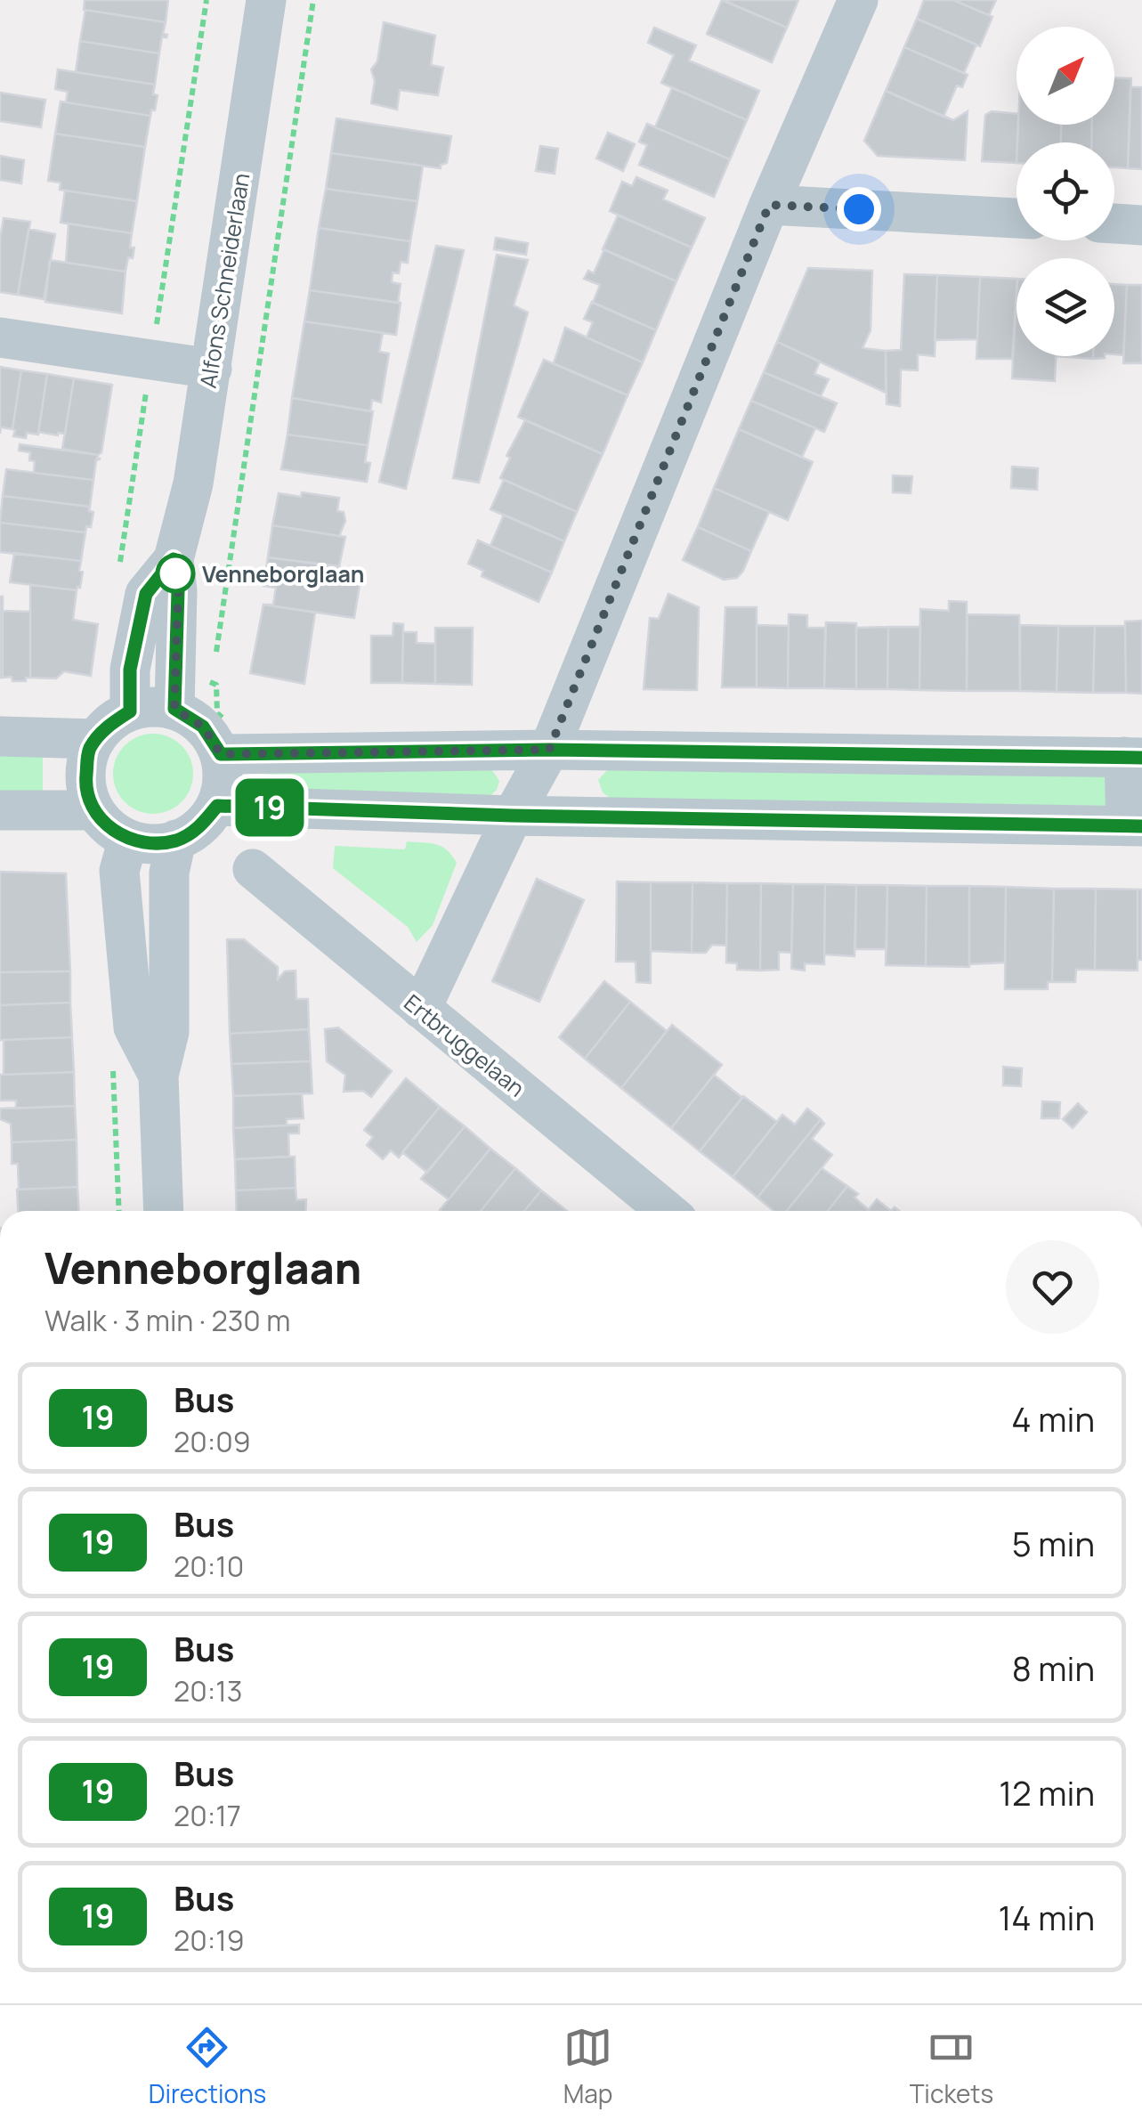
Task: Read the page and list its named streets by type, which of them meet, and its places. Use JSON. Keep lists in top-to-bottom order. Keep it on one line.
{"streets":{"street":["Alfons Schneiderlaan","Ertbruggelaan"]},"places":["Venneborglaan"],"lines":["bus line 19"],"north":"top right","page":{"on_map":"19","heading":["Venneborglaan","Walk · 3 min · 230 m"],"list":[{"mark":"19","name":"Bus","note":"20:09","value":"4 min"},{"mark":"19","name":"Bus","note":"20:10","value":"5 min"},{"mark":"19","name":"Bus","note":"20:13","value":"8 min"},{"mark":"19","name":"Bus","note":"20:17","value":"12 min"},{"mark":"19","name":"Bus","note":"20:19","value":"14 min"}],"tabs":["Directions","Map","Tickets"]}}
